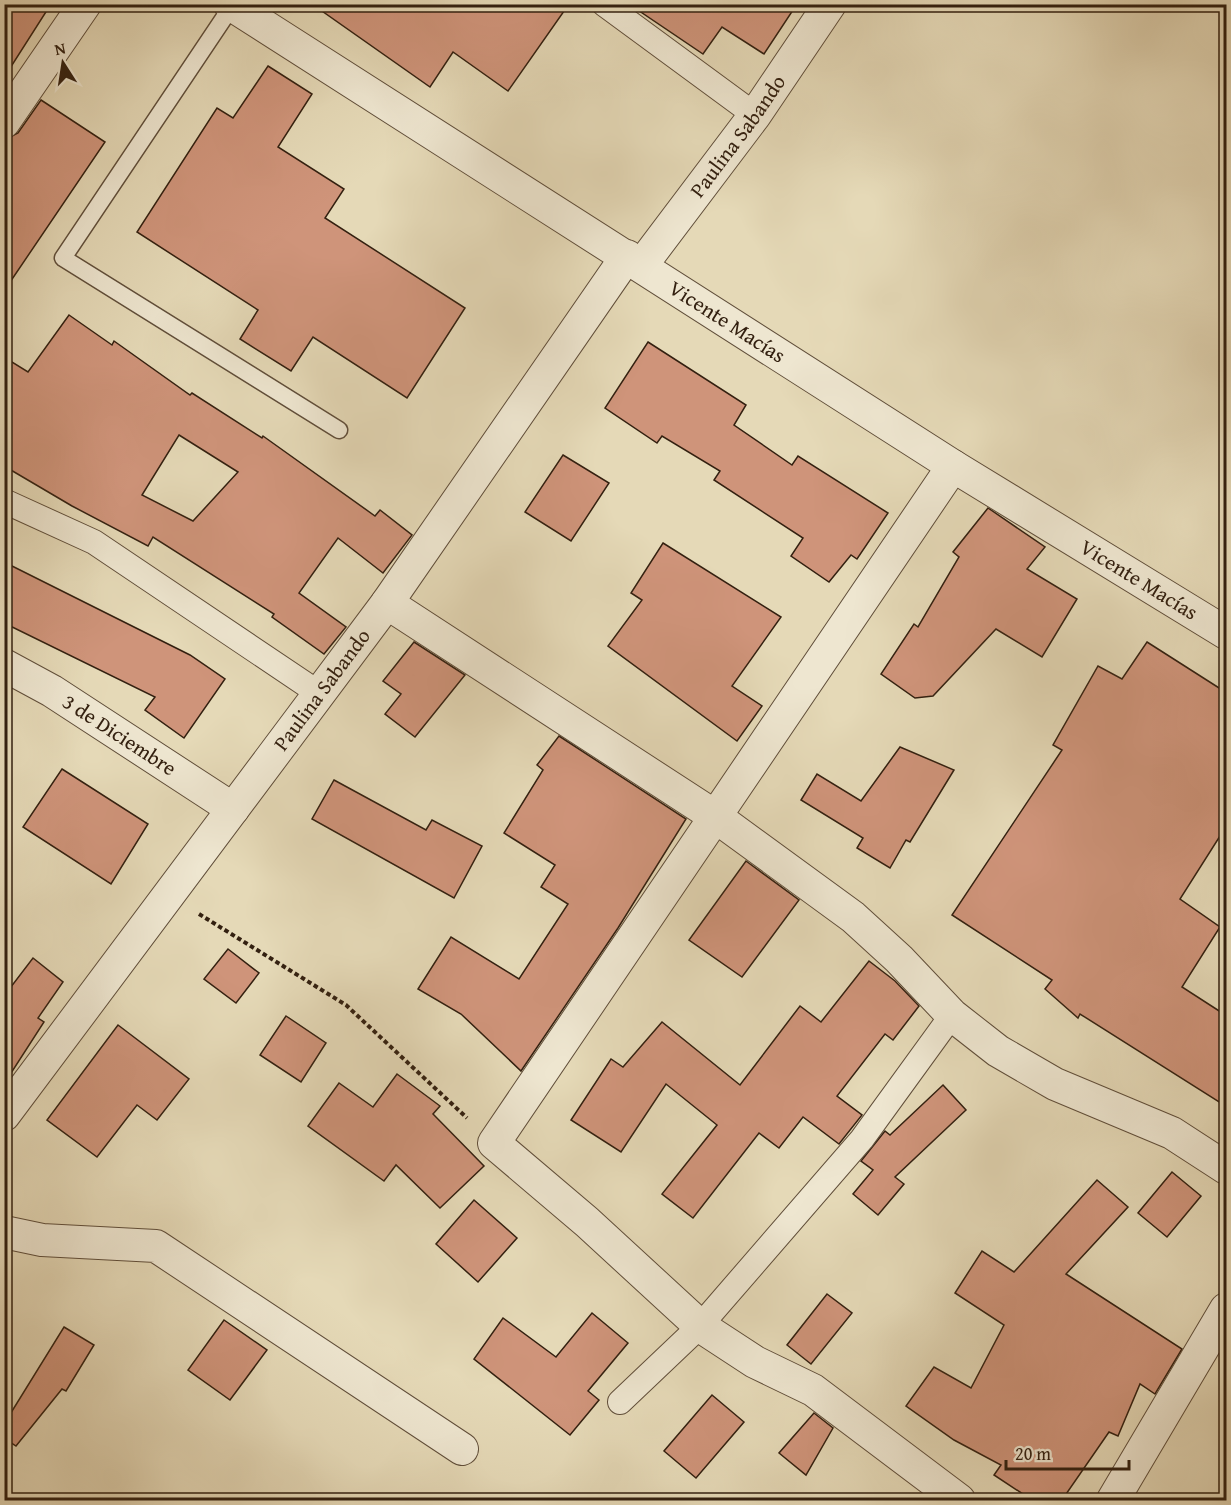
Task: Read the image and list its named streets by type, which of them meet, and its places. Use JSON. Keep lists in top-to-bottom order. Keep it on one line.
{"streets":{"street":["Paulina Sabando","Vicente Macías","3 de Diciembre"]},"crossings":[["Paulina Sabando","Vicente Macías"],["Paulina Sabando","3 de Diciembre"]],"scale_bar":"20 m","north":"top"}
